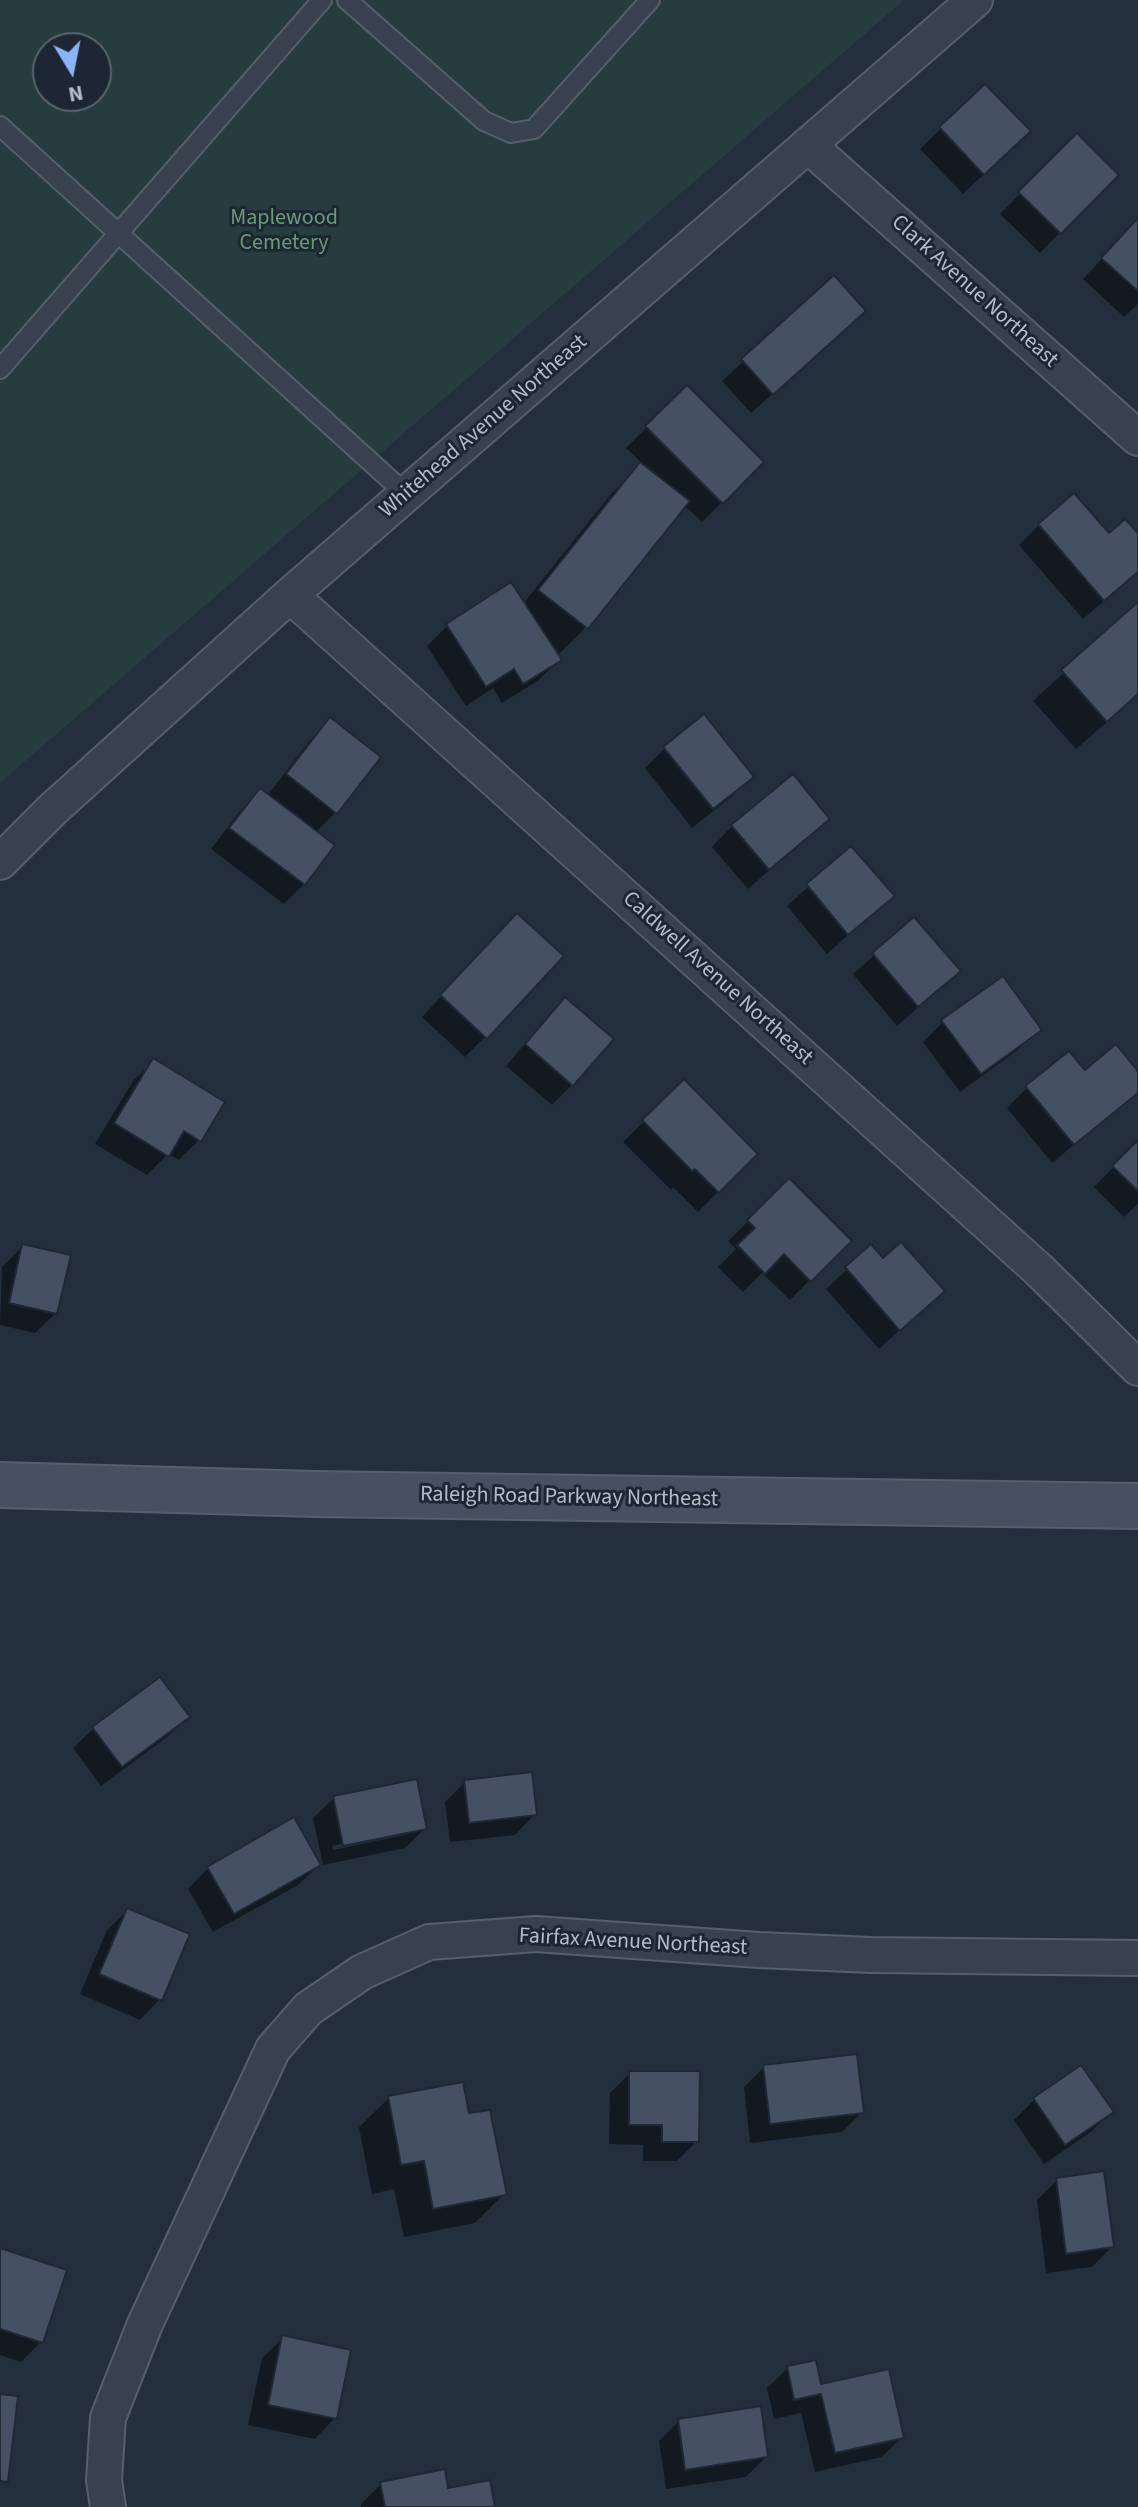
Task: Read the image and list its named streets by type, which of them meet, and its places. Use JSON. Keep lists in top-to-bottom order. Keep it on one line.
{"streets":{"street":["Clark Avenue Northeast","Whitehead Avenue Northeast","Caldwell Avenue Northeast","Raleigh Road Parkway Northeast","Fairfax Avenue Northeast"]},"crossings":[["Clark Avenue Northeast","Whitehead Avenue Northeast"],["Whitehead Avenue Northeast","Caldwell Avenue Northeast"]],"parks":["Maplewood Cemetery"],"north":"bottom"}
